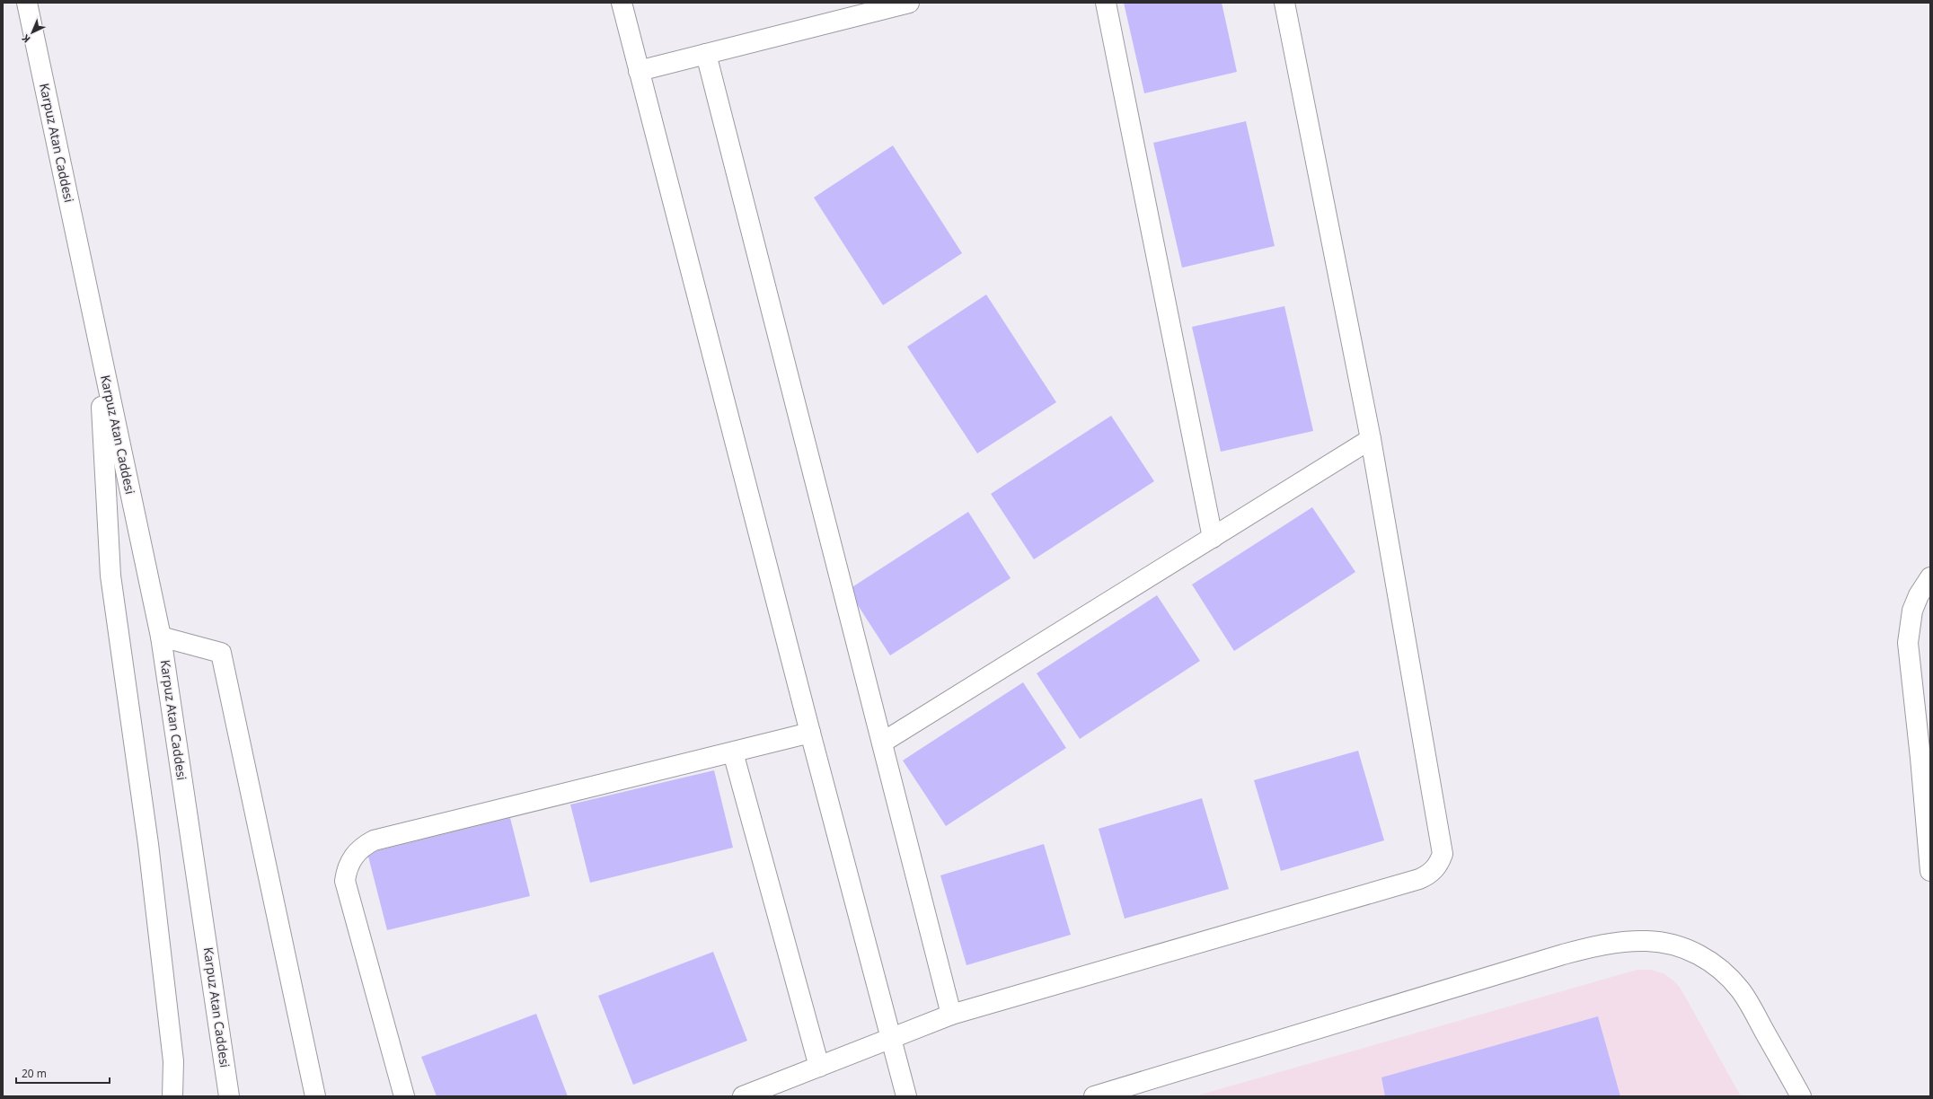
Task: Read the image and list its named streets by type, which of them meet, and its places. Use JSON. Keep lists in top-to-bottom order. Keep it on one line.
{"streets":{"street":["Karpuz Atan Caddesi"]},"scale_bar":"20 m","north":"bottom left"}
